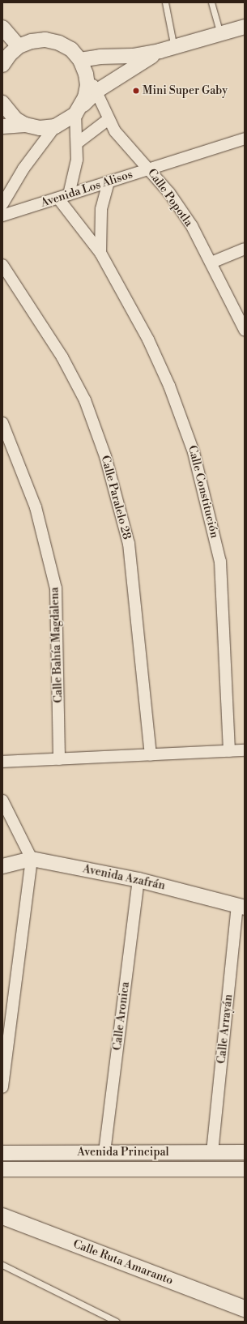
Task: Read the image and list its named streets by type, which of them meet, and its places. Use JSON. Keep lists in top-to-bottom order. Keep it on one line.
{"streets":{"main road":["Calle Ruta Amaranto"],"street":["Avenida Los Alisos","Calle Popotla","Calle Constitución","Calle Paralelo 28","Calle Bahía Magdalena","Avenida Azafrán","Calle Aronica","Calle Arrayán","Avenida Principal"]},"crossings":[["Avenida Los Alisos","Calle Popotla"],["Avenida Los Alisos","Calle Constitución"],["Avenida Azafrán","Calle Aronica"],["Avenida Azafrán","Calle Arrayán"],["Calle Aronica","Avenida Principal"],["Calle Arrayán","Avenida Principal"]],"places":["Mini Super Gaby"]}
